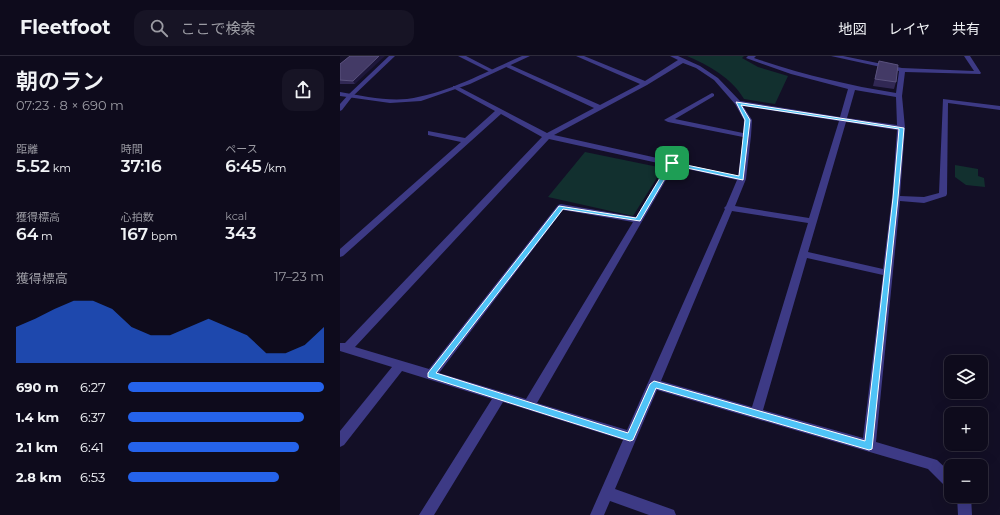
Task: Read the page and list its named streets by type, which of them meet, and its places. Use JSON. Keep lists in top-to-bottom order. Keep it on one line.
{"page":{"header":"Fleetfoot","search":"ここで検索","nav":["地図","レイヤ","共有"],"heading":["朝のラン","07:23 · 8 × 690 m"],"stats":[["距離","5.52 km"],["時間","37:16"],["ペース","6:45 /km"],["獲得標高","64 m"],["心拍数","167 bpm"],["kcal","343"]],"chart":["獲得標高","17–23 m"],"map_buttons":["+","−"],"list":[{"name":"690 m","note":"6:27"},{"name":"1.4 km","note":"6:37"},{"name":"2.1 km","note":"6:41"},{"name":"2.8 km","note":"6:53"}]}}
